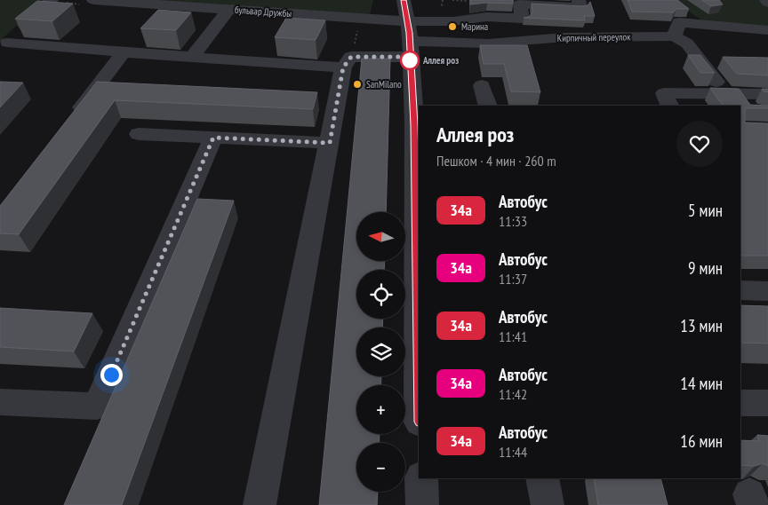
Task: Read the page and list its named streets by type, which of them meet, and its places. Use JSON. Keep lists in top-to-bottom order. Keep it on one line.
{"streets":{"street":["бульвар Дружбы","Кирпичный переулок"]},"crossings":[["бульвар Дружбы","Кирпичный переулок"]],"places":["Марина","Аллея роз","SanMilano"],"lines":["bus line 34а"],"north":"left","page":{"heading":["Аллея роз","Пешком · 4 мин · 260 m"],"list":[{"mark":"34а","name":"Автобус","note":"11:33","value":"5 мин"},{"mark":"34a","name":"Автобус","note":"11:37","value":"9 мин"},{"mark":"34а","name":"Автобус","note":"11:41","value":"13 мин"},{"mark":"34a","name":"Автобус","note":"11:42","value":"14 мин"},{"mark":"34а","name":"Автобус","note":"11:44","value":"16 мин"}],"map_buttons":["+","−"]}}
